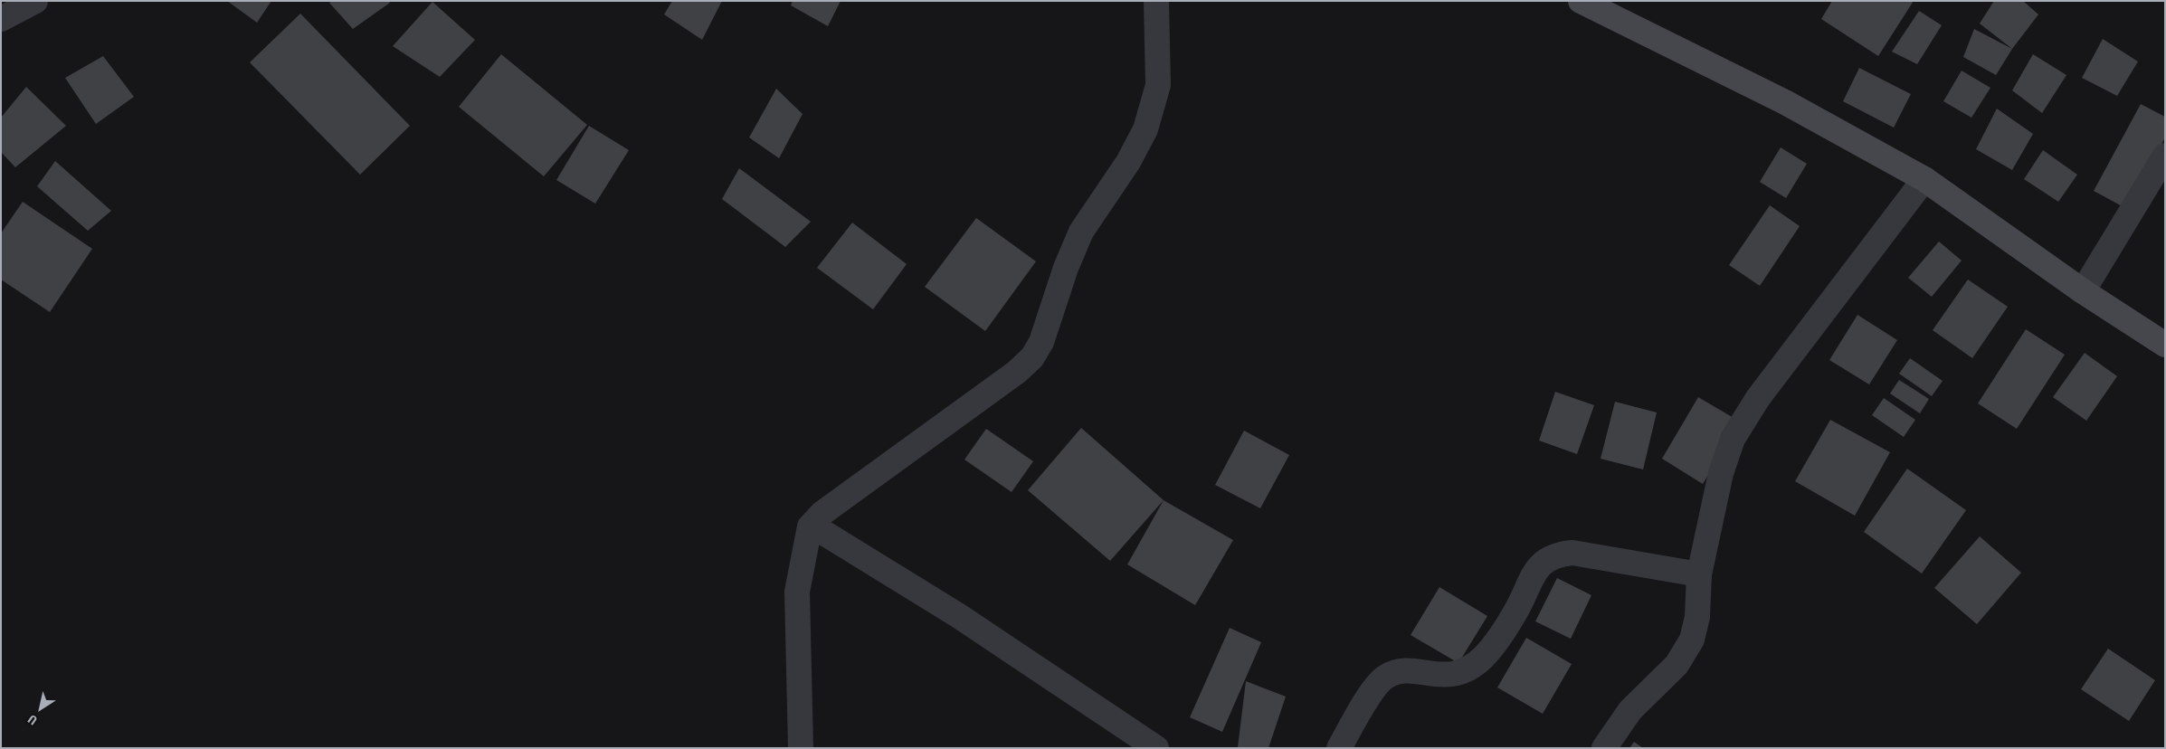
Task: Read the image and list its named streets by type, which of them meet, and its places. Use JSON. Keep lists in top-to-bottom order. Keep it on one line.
{"north":"bottom left"}
